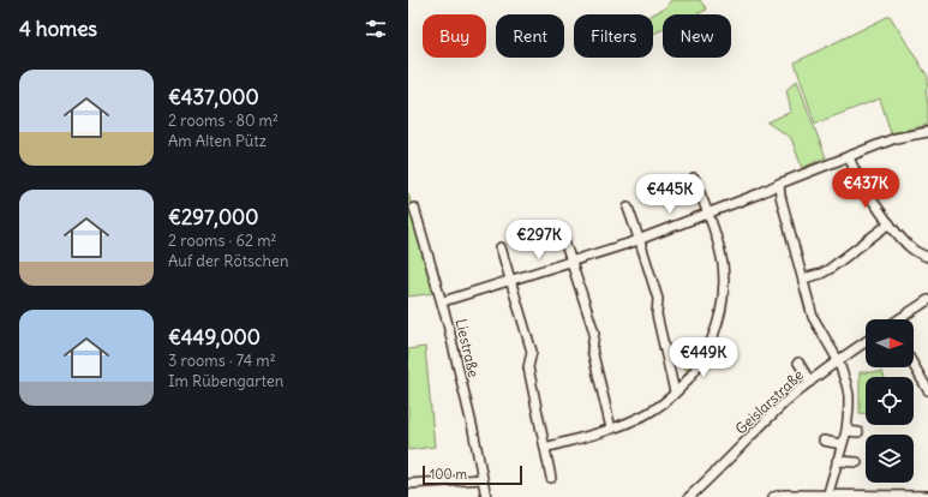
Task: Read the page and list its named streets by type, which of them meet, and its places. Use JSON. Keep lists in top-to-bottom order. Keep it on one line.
{"streets":{"street":["Liestraße","Geislarstraße"]},"scale_bar":"100 m","north":"right","page":{"heading":"4 homes","chip":["Buy","Rent","Filters","New"],"list":[{"name":"€437,000","note":"2 rooms · 80 m² · Am Alten Pütz"},{"name":"€297,000","note":"2 rooms · 62 m² · Auf der Rötschen"},{"name":"€449,000","note":"3 rooms · 74 m² · Im Rübengarten"}],"price":["€437K","€445K","€297K","€449K"],"scale":"100 m"}}
